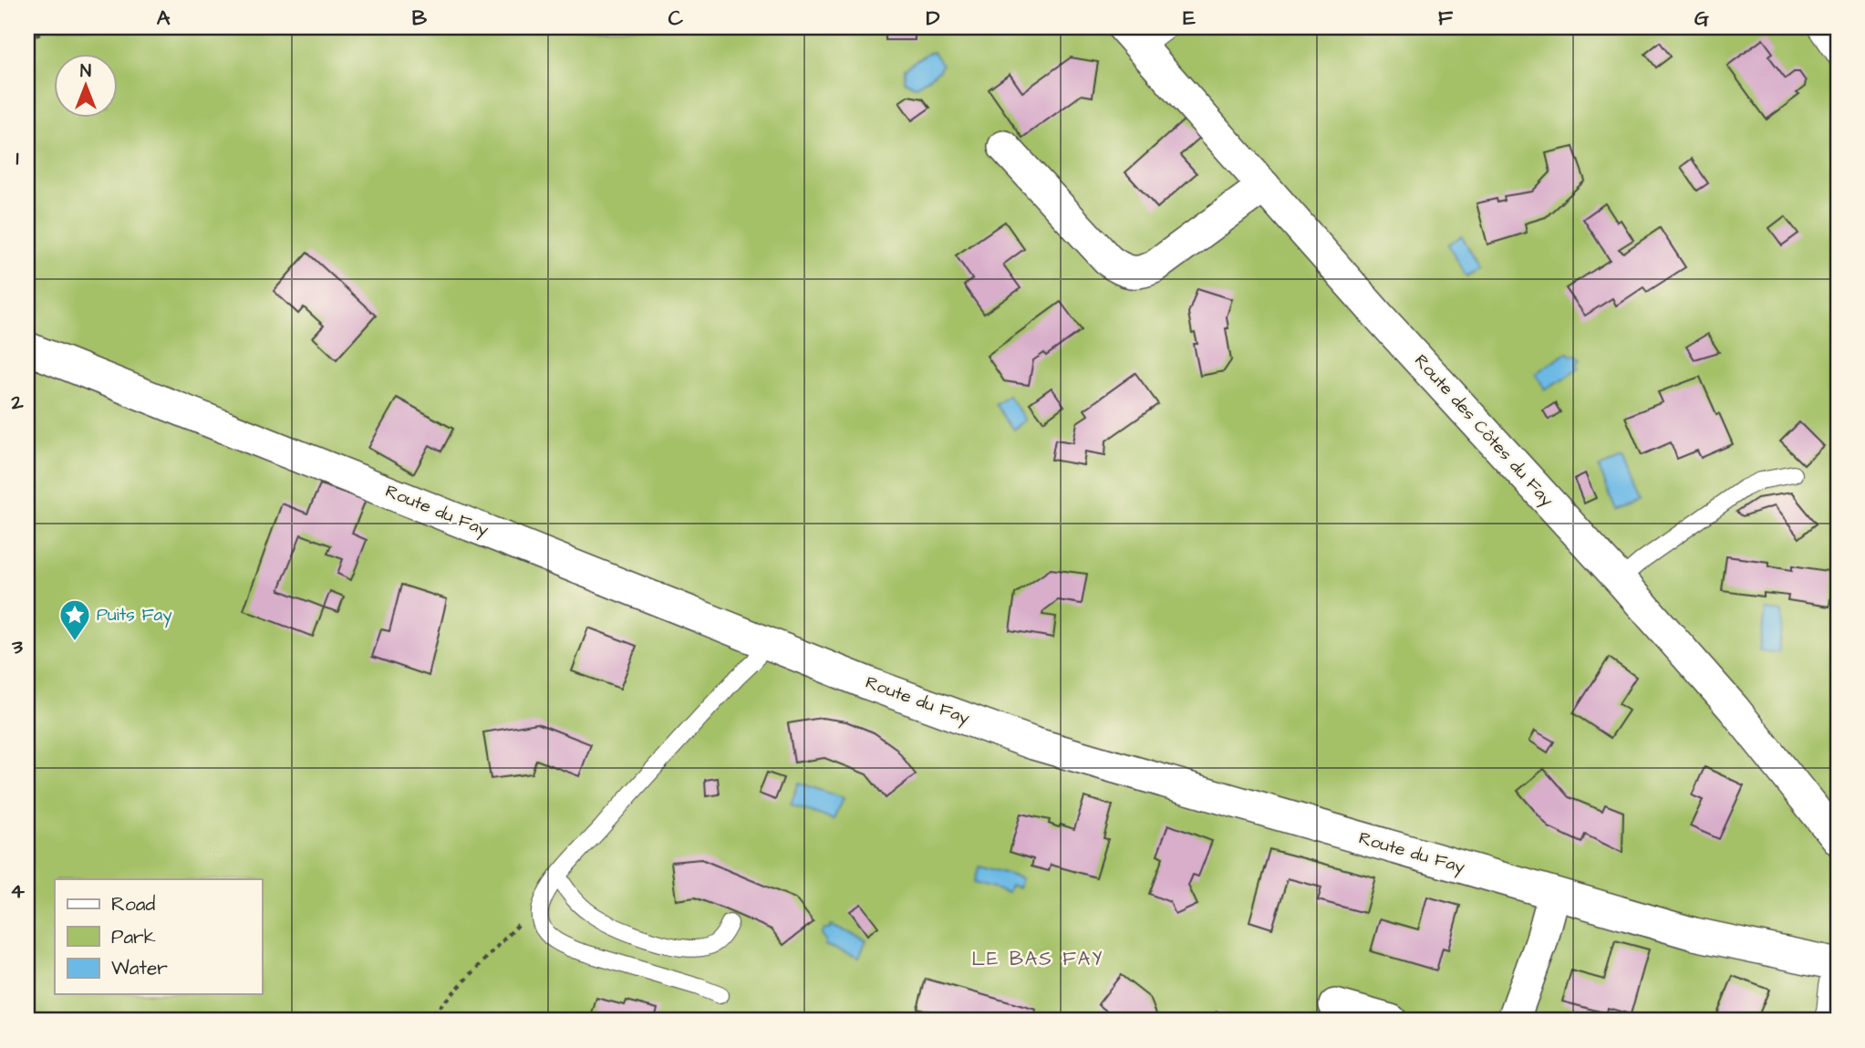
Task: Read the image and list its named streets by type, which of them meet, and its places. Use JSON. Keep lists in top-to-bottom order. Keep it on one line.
{"streets":{"street":["Route des Côtes du Fay","Route du Fay"]},"districts":["LE BAS FAY"],"places":{"place":["Puits Fay"]},"legend":["Road","Park","Water"],"north":"top","grid":{"columns":["A","B","C","D","E","F","G"],"rows":["1","2","3","4"]}}
